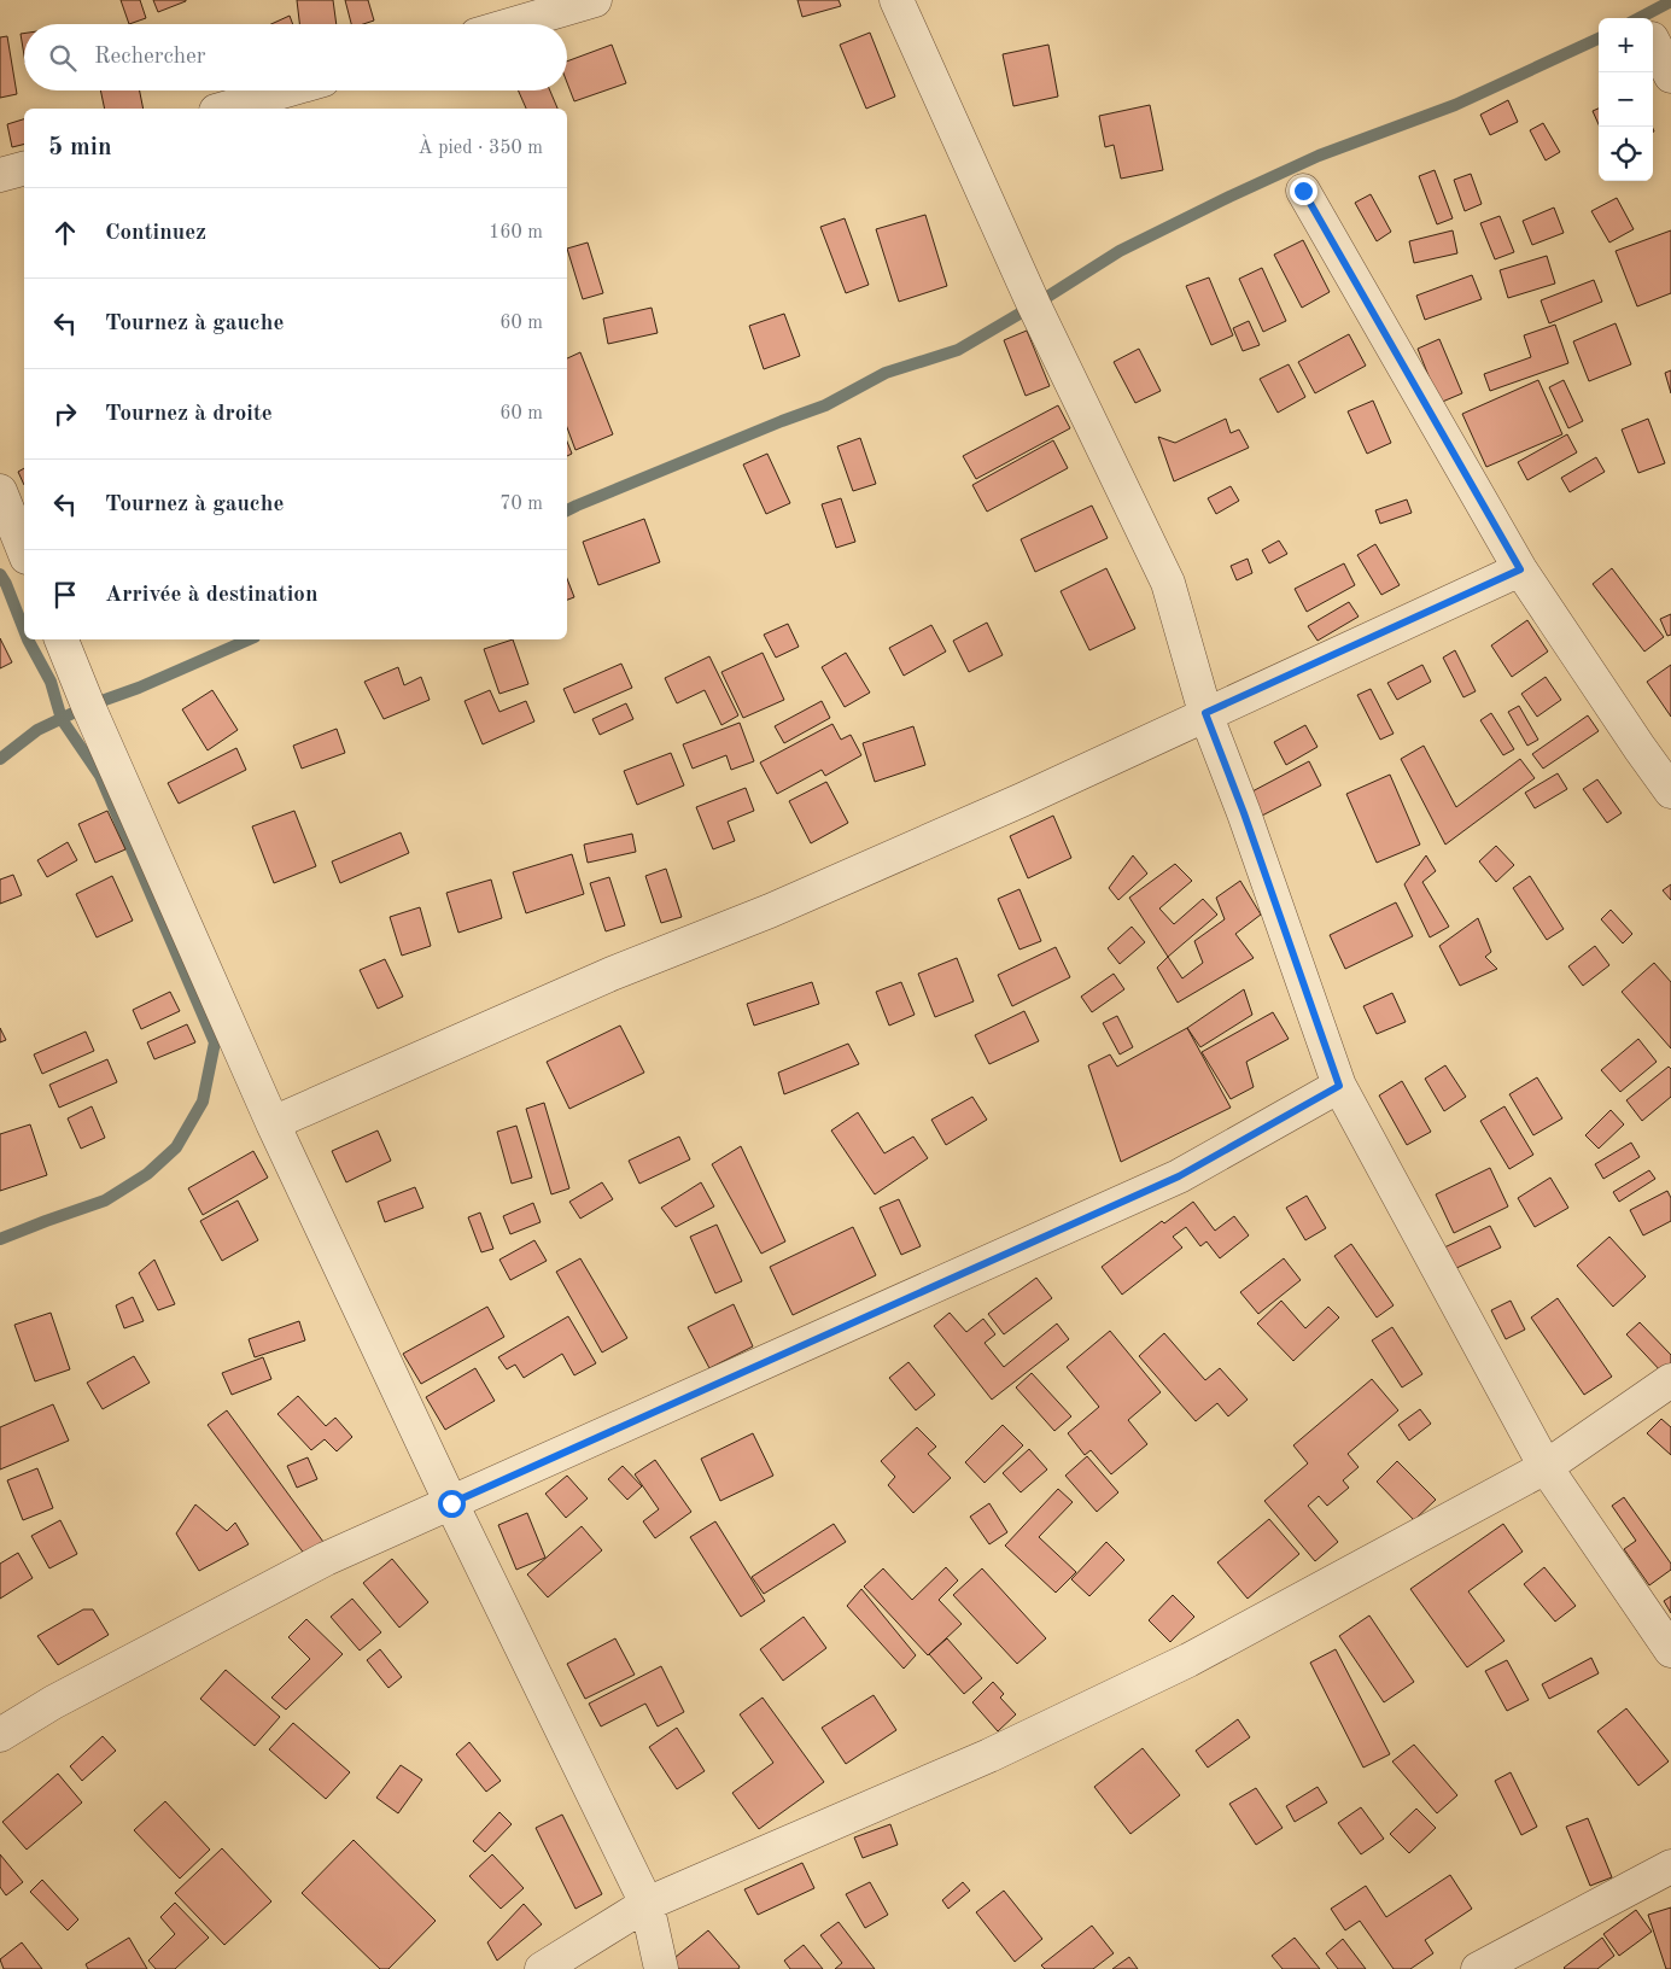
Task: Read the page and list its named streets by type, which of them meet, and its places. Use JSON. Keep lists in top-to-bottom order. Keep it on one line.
{"page":{"map_buttons":["+","−"],"search":"Rechercher","heading":["5 min","À pied · 350 m"],"list":[["Continuez","160 m"],["Tournez à gauche","60 m"],["Tournez à droite","60 m"],["Tournez à gauche","70 m"],"Arrivée à destination"]}}
